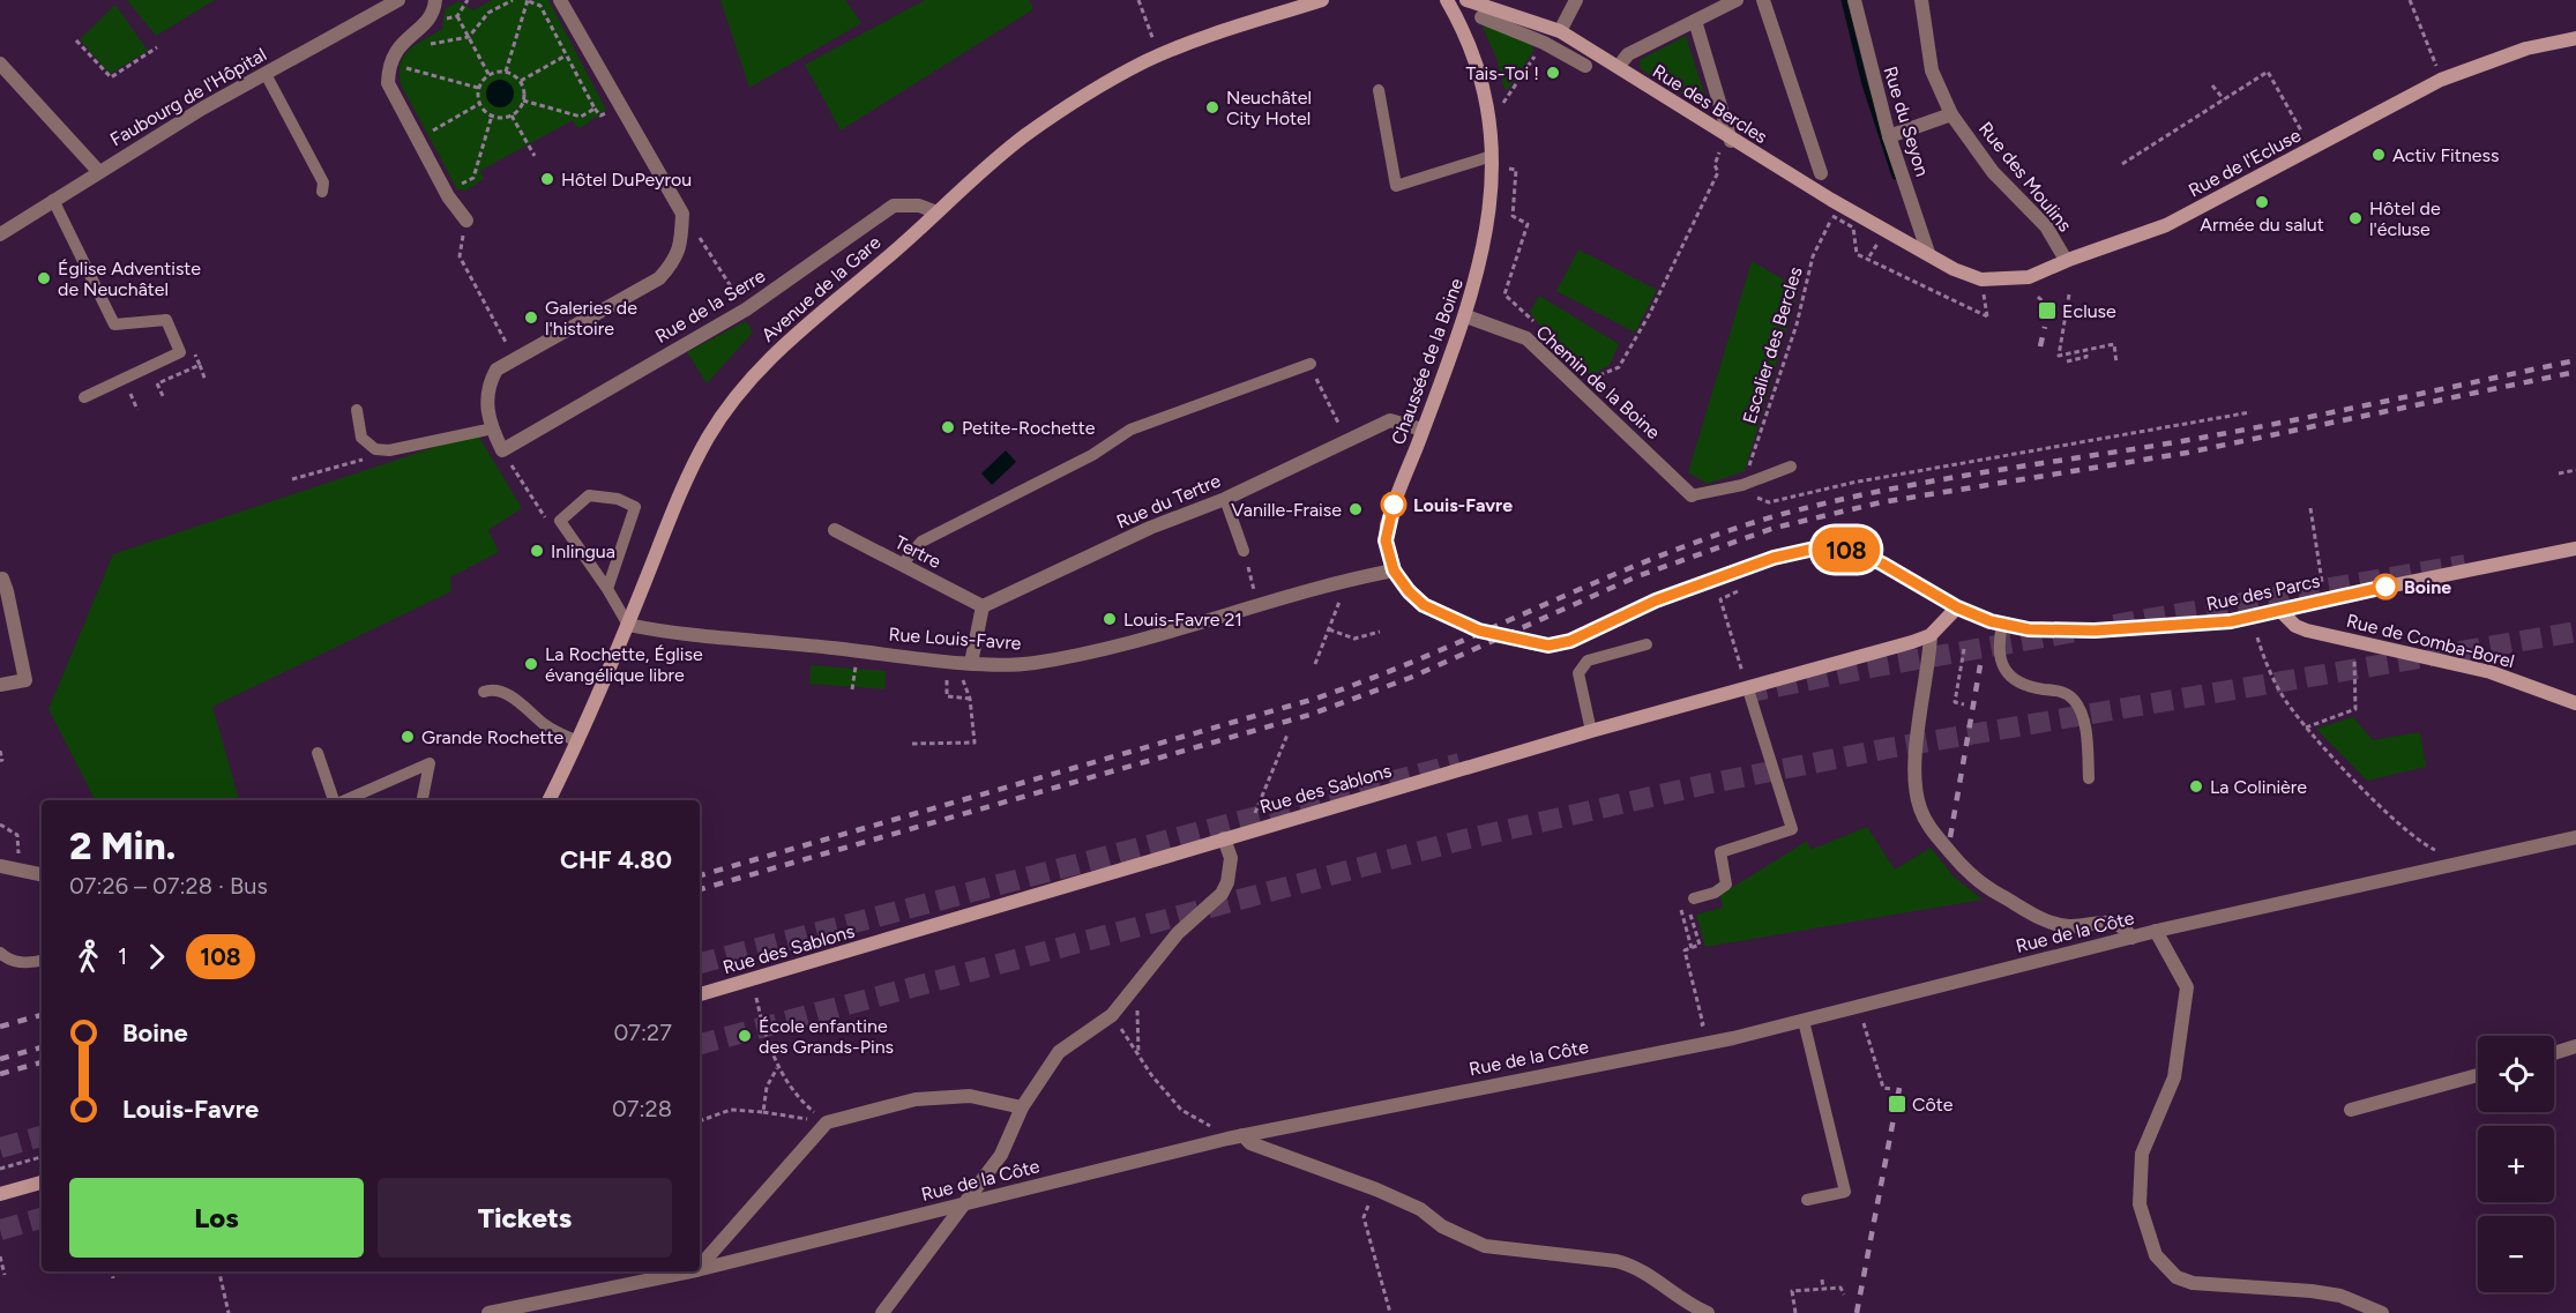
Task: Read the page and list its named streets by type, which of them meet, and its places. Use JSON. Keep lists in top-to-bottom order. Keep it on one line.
{"streets":{"main road":["Rue des Bercles","Rue de l'Ecluse","Avenue de la Gare","Chaussée de la Boine","Rue des Parcs","Rue de Comba-Borel","Rue des Sablons"],"street":["Faubourg de l'Hôpital","Rue du Seyon","Rue des Moulins","Rue de la Serre","Chemin de la Boine","Rue du Tertre","Tertre","Rue Louis-Favre","Rue de la Côte"],"path":["Escalier des Bercles"]},"crossings":[["Rue des Bercles","Rue du Seyon"],["Rue des Bercles","Rue de l'Ecluse"],["Rue du Seyon","Rue de l'Ecluse"],["Rue de l'Ecluse","Rue des Moulins"],["Avenue de la Gare","Rue de la Serre"],["Avenue de la Gare","Rue Louis-Favre"],["Chaussée de la Boine","Chemin de la Boine"],["Chaussée de la Boine","Rue du Tertre"],["Chaussée de la Boine","Rue Louis-Favre"],["Rue du Tertre","Tertre"],["Rue des Parcs","Rue de Comba-Borel"],["Rue des Parcs","Rue des Sablons"]],"places":{"other":["Tais-Toi !","Neuchâtel City Hotel","Activ Fitness","Hôtel DuPeyrou","Armée du salut","Hôtel de l'écluse","Église Adventiste de Neuchâtel","Galeries de l'histoire","Petite-Rochette","Louis-Favre","Vanille-Fraise","Inlingua","Boine","Louis-Favre 21","La Rochette, Église évangélique libre","Grande Rochette","La Colinière","École enfantine des Grands-Pins"],"transit":["Ecluse","Côte"]},"lines":["bus line 108"],"page":{"on_map":"108","heading":["2 Min.","07:26 – 07:28 · Bus","CHF 4.80"],"legs":["1","108"],"list":[{"name":"Boine","value":"07:27"},{"name":"Louis-Favre","value":"07:28"}],"map_buttons":["+","−"],"buttons":["Los","Tickets"]}}
